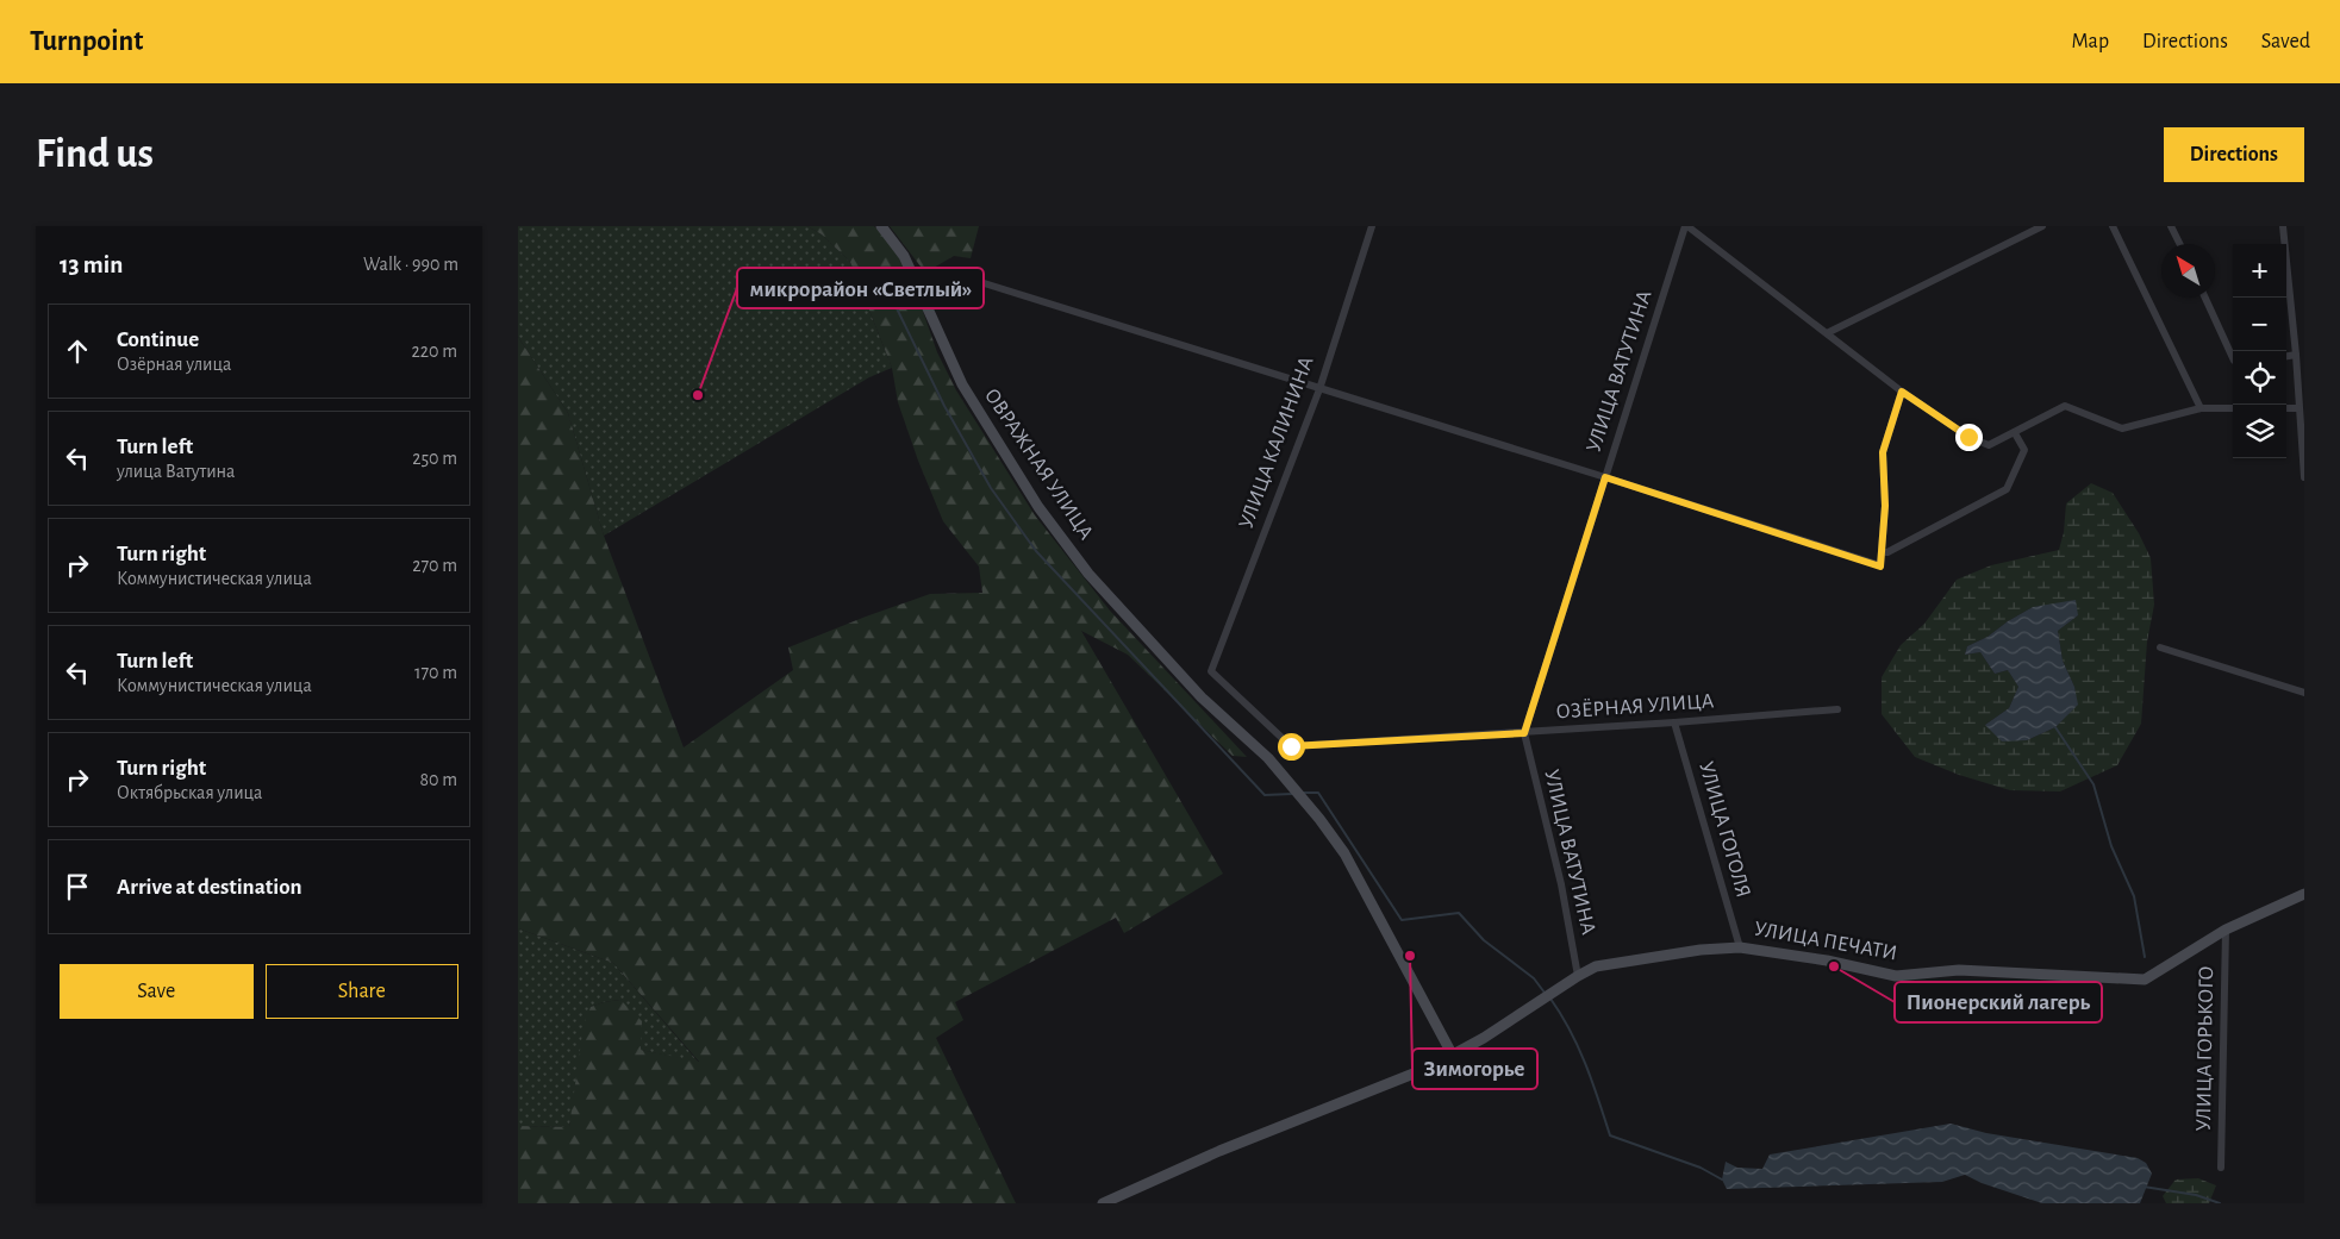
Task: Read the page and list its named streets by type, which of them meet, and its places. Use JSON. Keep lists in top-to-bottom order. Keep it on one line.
{"streets":{"street":["УЛИЦА ВАТУТИНА","УЛИЦА КАЛИНИНА","ОВРАЖНАЯ УЛИЦА","ОЗЁРНАЯ УЛИЦА","УЛИЦА ГОГОЛЯ","УЛИЦА ПЕЧАТИ","УЛИЦА ГОРЬКОГО"]},"crossings":[["УЛИЦА ВАТУТИНА","ОЗЁРНАЯ УЛИЦА"],["УЛИЦА ВАТУТИНА","УЛИЦА ПЕЧАТИ"],["УЛИЦА КАЛИНИНА","ОЗЁРНАЯ УЛИЦА"],["ОВРАЖНАЯ УЛИЦА","УЛИЦА ПЕЧАТИ"],["ОЗЁРНАЯ УЛИЦА","УЛИЦА ГОГОЛЯ"],["УЛИЦА ГОГОЛЯ","УЛИЦА ПЕЧАТИ"],["УЛИЦА ПЕЧАТИ","УЛИЦА ГОРЬКОГО"]],"places":["микрорайон «Светлый»","Зимогорье","Пионерский лагерь"],"north":"top left","page":{"header":"Turnpoint","nav":["Map","Directions","Saved"],"buttons":["Directions",["Save","Share"]],"title":"Find us","heading":["13 min","Walk · 990 m"],"map_buttons":["+","−"],"list":[["Continue","Озёрная улица","220 m"],["Turn left","улица Ватутина","250 m"],["Turn right","Коммунистическая улица","270 m"],["Turn left","Коммунистическая улица","170 m"],["Turn right","Октябрьская улица","80 m"],"Arrive at destination"]}}
